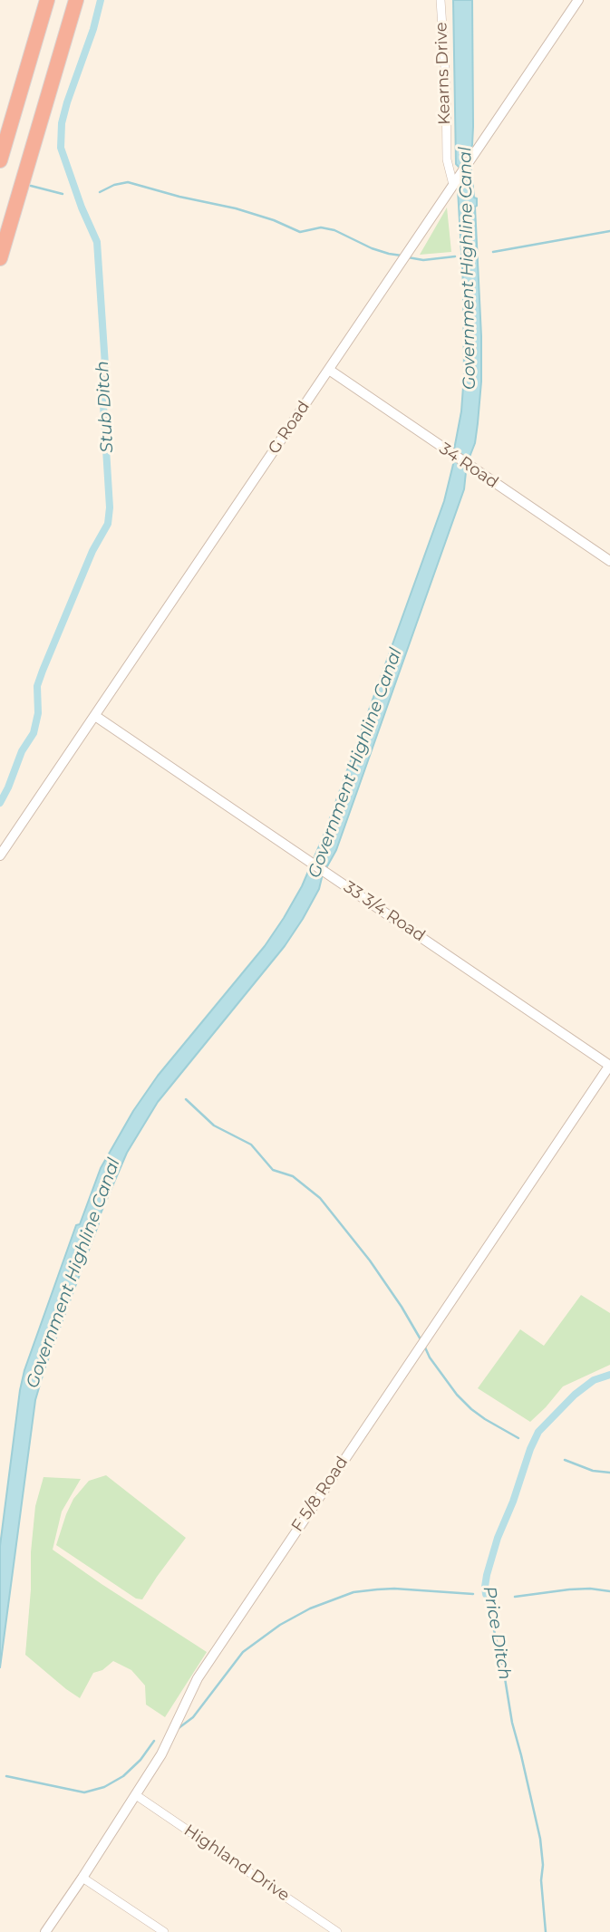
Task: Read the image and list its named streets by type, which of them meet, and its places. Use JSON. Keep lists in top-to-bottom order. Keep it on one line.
{"streets":{"street":["Kearns Drive","G Road","34 Road","33 3/4 Road","F 5/8 Road","Highland Drive"]},"crossings":[["Kearns Drive","G Road"],["G Road","34 Road"],["G Road","33 3/4 Road"],["33 3/4 Road","F 5/8 Road"],["F 5/8 Road","Highland Drive"]],"water":["Government Highline Canal","Stub Ditch","Price Ditch"]}
